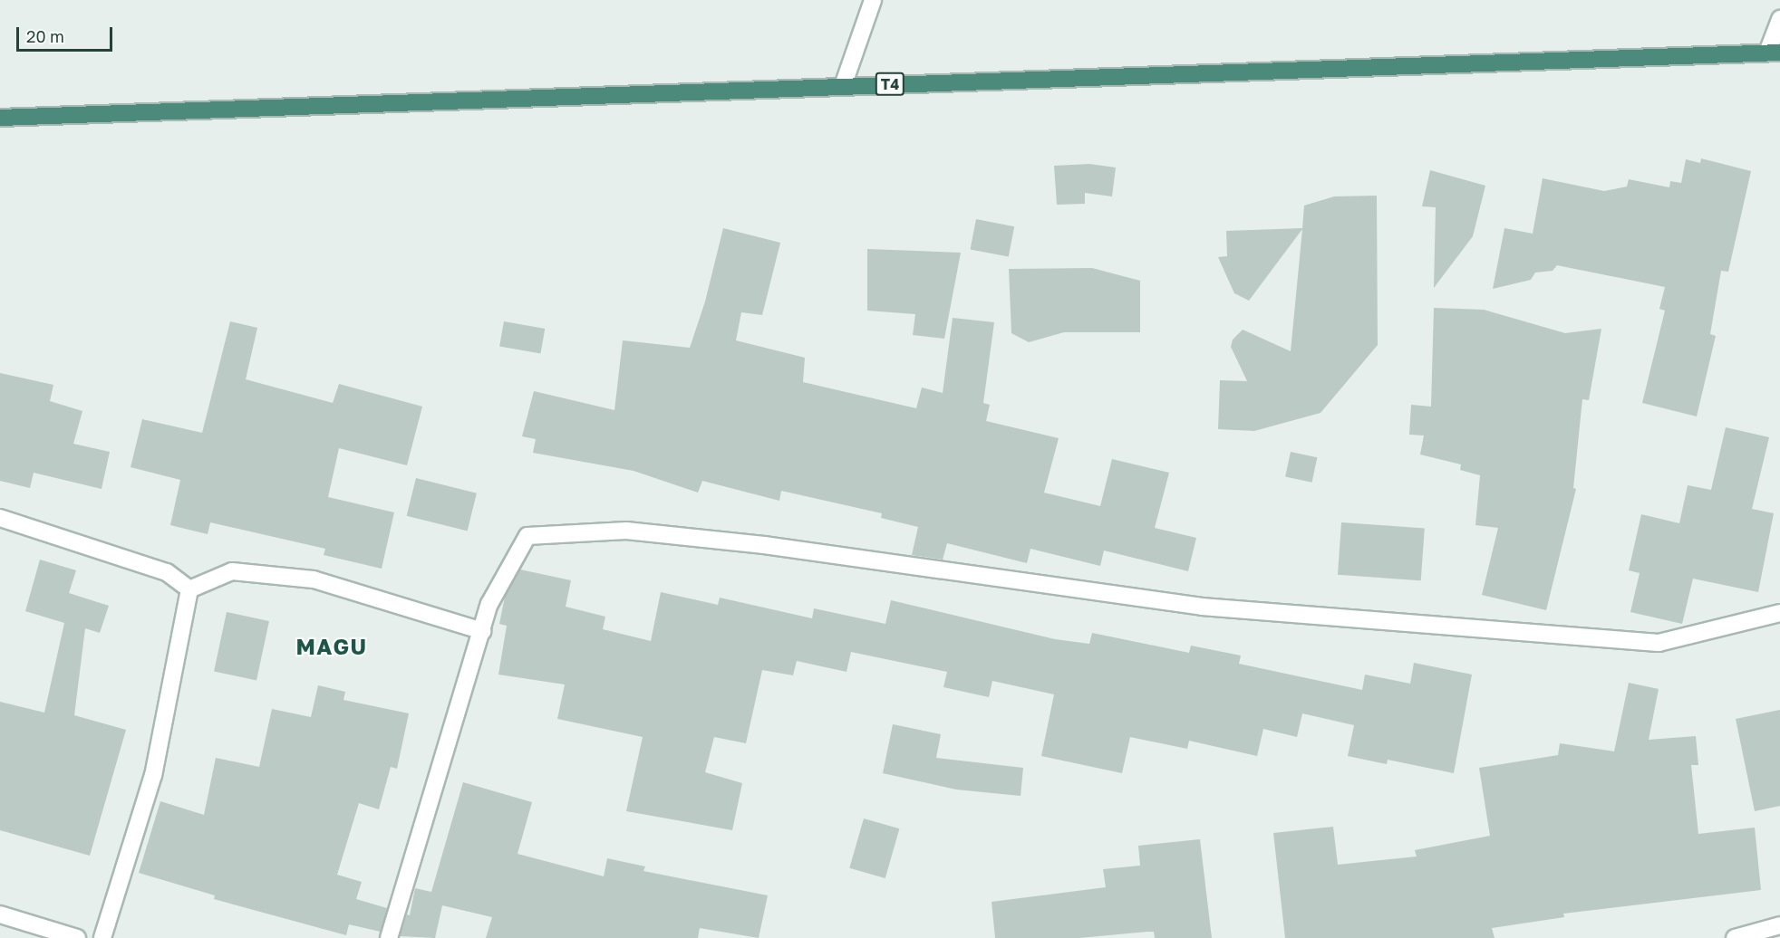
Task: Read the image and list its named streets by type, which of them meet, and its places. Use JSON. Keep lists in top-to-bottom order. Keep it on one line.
{"streets":{"highway":["T4"]},"districts":["MAGU"],"scale_bar":"20 m"}
